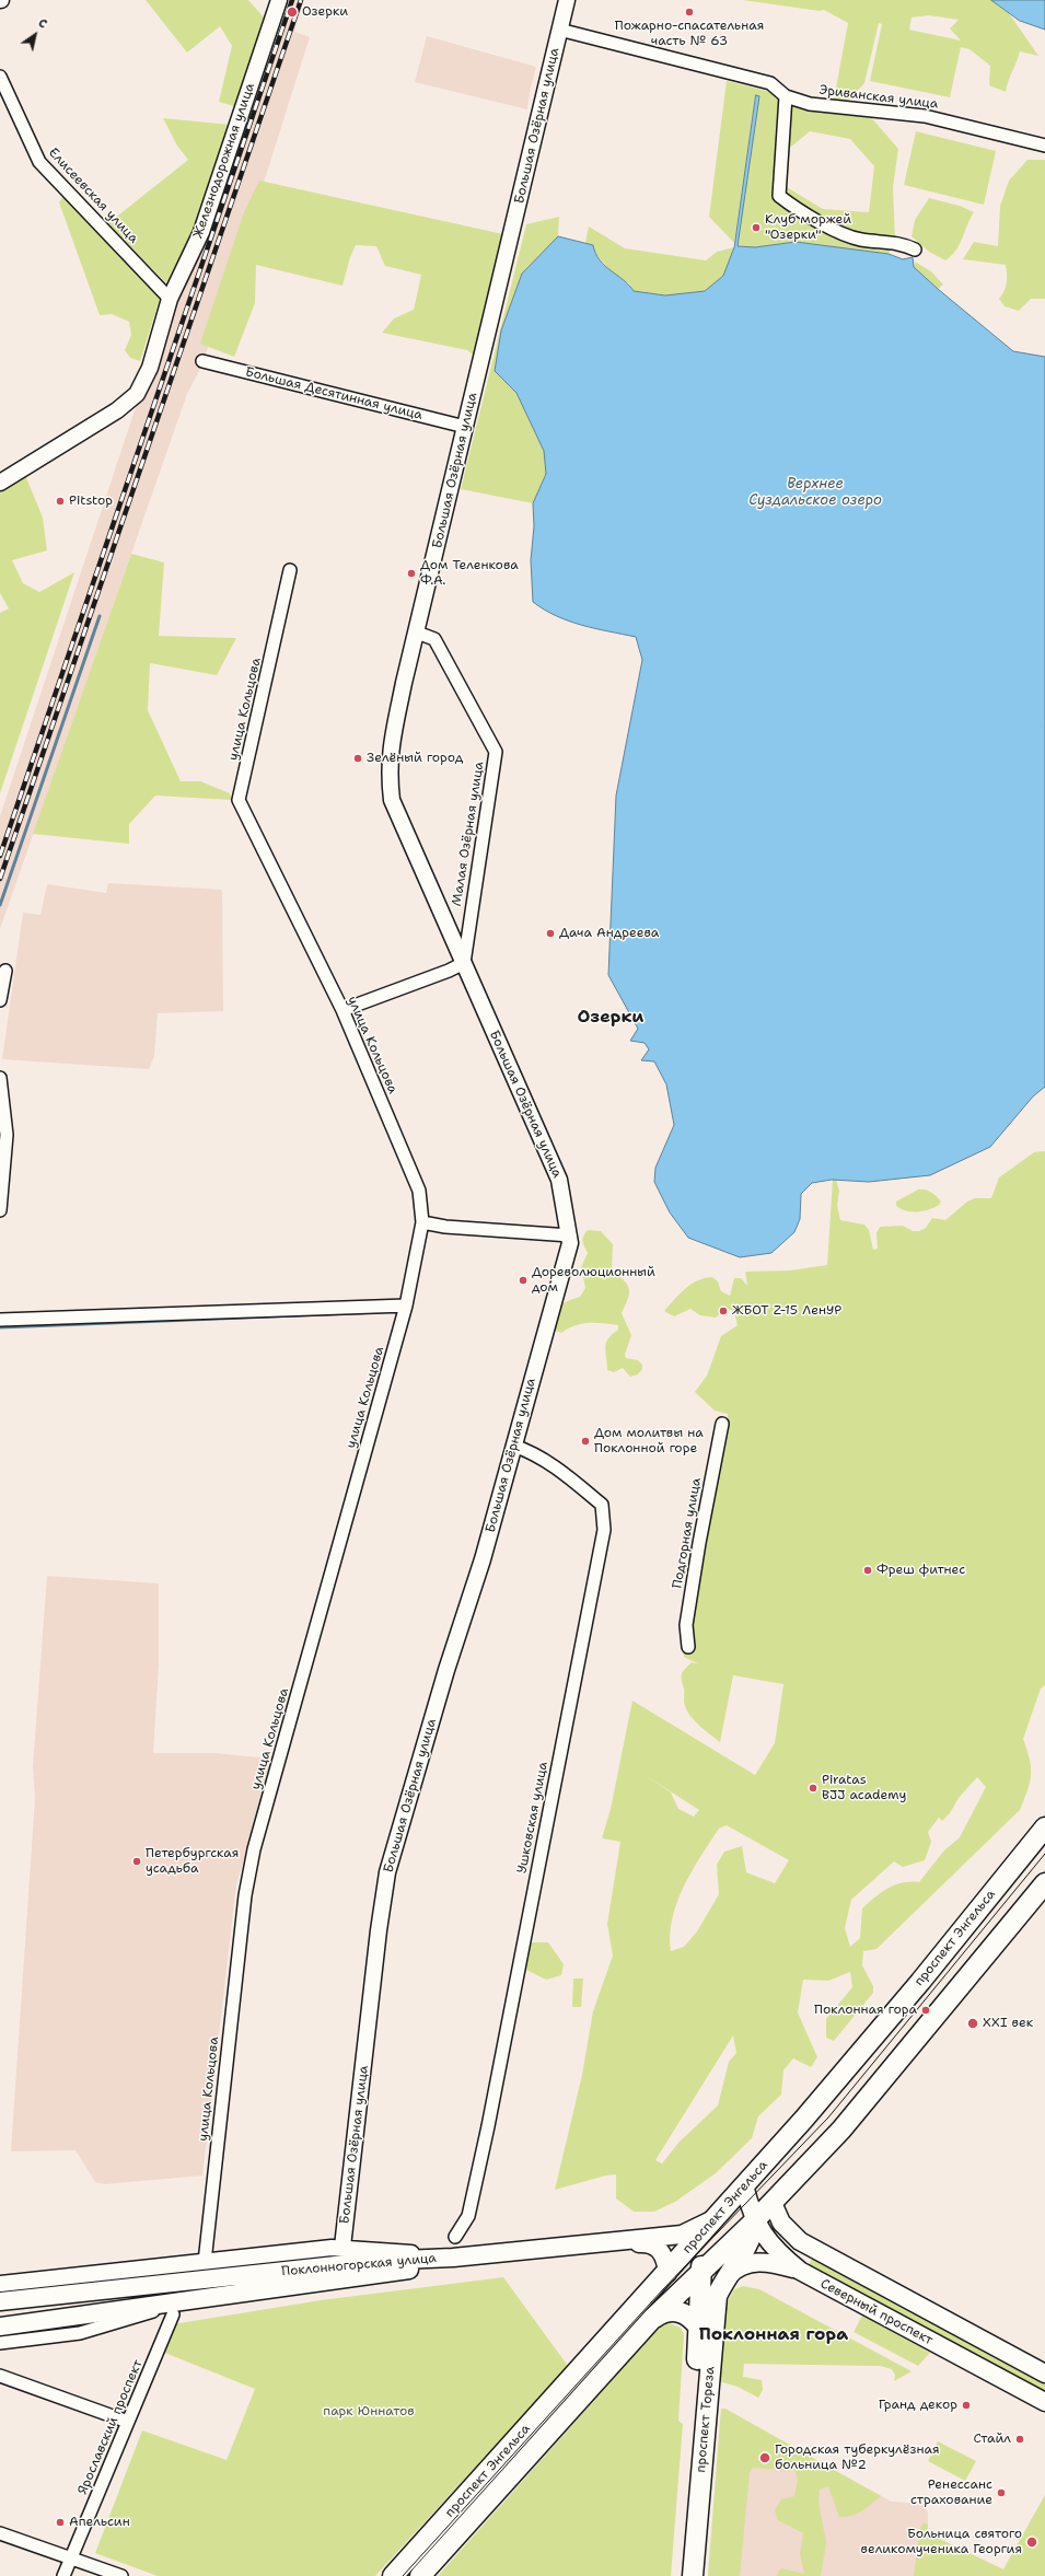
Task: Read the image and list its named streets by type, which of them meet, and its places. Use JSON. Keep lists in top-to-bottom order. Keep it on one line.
{"streets":{"main road":["проспект Энгельса","Поклонногорская улица","Северный проспект","проспект Тореза"],"street":["Эриванская улица","Большая Озёрная улица","Железнодорожная улица","Елисеевская улица","Большая Десятинная улица","улица Кольцова","Малая Озёрная улица","Подгорная улица","Ушковская улица","Ярославский проспект"]},"crossings":[["Большая Озёрная улица","Большая Десятинная улица"],["Большая Озёрная улица","Малая Озёрная улица"],["Большая Озёрная улица","Ушковская улица"],["Большая Озёрная улица","Поклонногорская улица"],["Железнодорожная улица","Елисеевская улица"],["улица Кольцова","Поклонногорская улица"],["проспект Энгельса","Поклонногорская улица"],["проспект Энгельса","Северный проспект"],["проспект Энгельса","проспект Тореза"],["Поклонногорская улица","проспект Тореза"],["Поклонногорская улица","Ярославский проспект"],["Северный проспект","проспект Тореза"]],"districts":["Озерки","Поклонная гора"],"water":["Верхнее Суздальское озеро"],"parks":["парк Юннатов"],"places":["Озерки","Пожарно-спасательная часть № 63","Клуб моржей \"Озерки\"","Pitstop","Дом Теленкова Ф.А.","Зелёный город","Дача Андреева","Дореволюционный дом","ЖБОТ Z-15 ЛенУР","Дом молитвы на Поклонной горе","Фреш фитнес","Piratas BJJ academy","Петербургская усадьба","Поклонная гора","XXI век","Гранд декор","Стайл","Городская туберкулёзная больница №2","Ренессанс страхование","Апельсин","Больница святого великомученика Георгия"],"north":"top right"}
